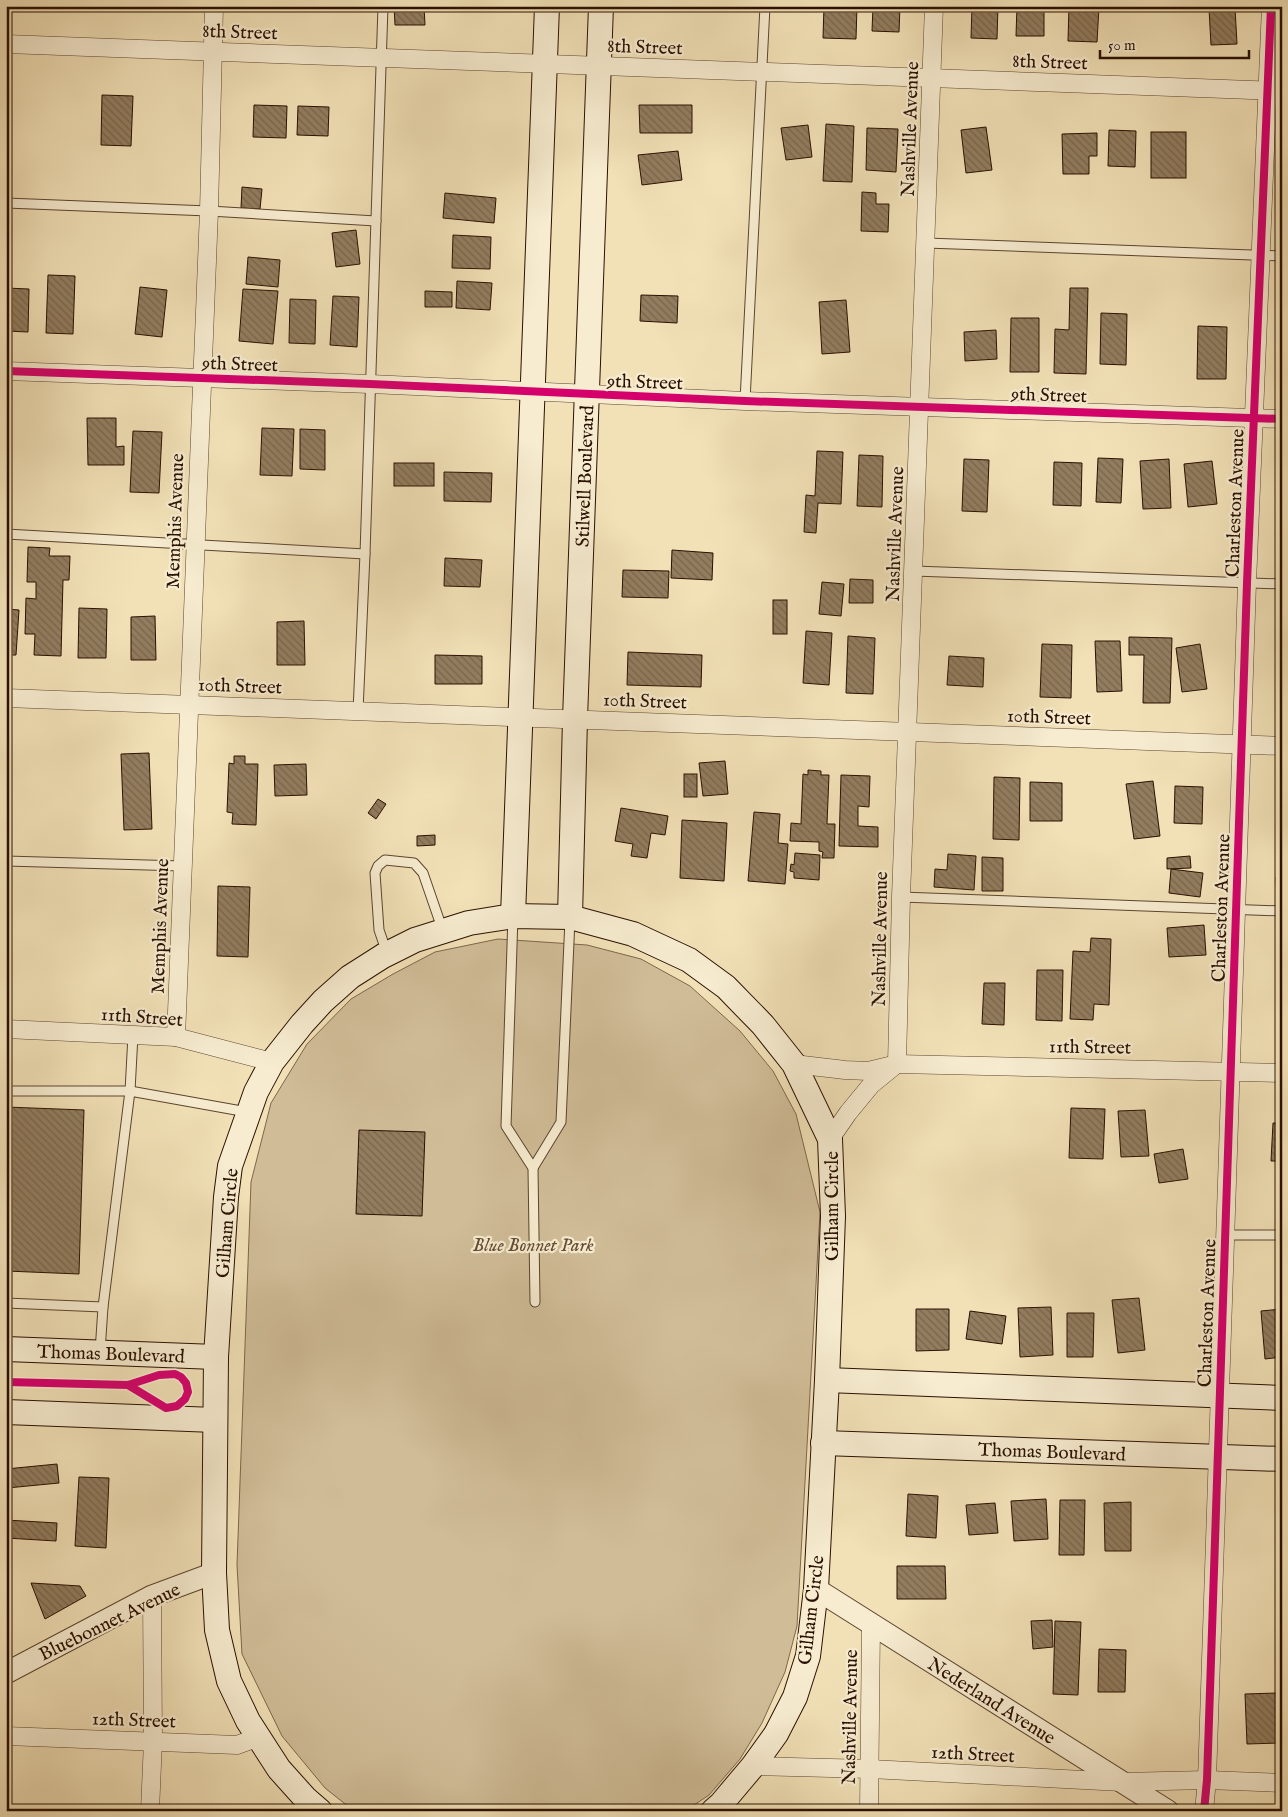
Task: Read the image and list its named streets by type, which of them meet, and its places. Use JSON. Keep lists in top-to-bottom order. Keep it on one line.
{"streets":{"main road":["Stilwell Boulevard","Gilham Circle","Thomas Boulevard"],"street":["8th Street","Nashville Avenue","9th Street","Charleston Avenue","Memphis Avenue","10th Street","11th Street","Bluebonnet Avenue","Nederland Avenue","12th Street"]},"crossings":[["8th Street","Nashville Avenue"],["8th Street","Stilwell Boulevard"],["8th Street","Charleston Avenue"],["8th Street","Memphis Avenue"],["Nashville Avenue","9th Street"],["Nashville Avenue","10th Street"],["Nashville Avenue","11th Street"],["Nashville Avenue","Nederland Avenue"],["Nashville Avenue","12th Street"],["9th Street","Stilwell Boulevard"],["9th Street","Charleston Avenue"],["9th Street","Memphis Avenue"],["Stilwell Boulevard","10th Street"],["Stilwell Boulevard","Gilham Circle"],["Charleston Avenue","10th Street"],["Charleston Avenue","11th Street"],["Charleston Avenue","Thomas Boulevard"],["Charleston Avenue","12th Street"],["Memphis Avenue","10th Street"],["Memphis Avenue","11th Street"],["11th Street","Gilham Circle"],["Gilham Circle","Thomas Boulevard"],["Gilham Circle","Bluebonnet Avenue"],["Gilham Circle","Nederland Avenue"],["Gilham Circle","12th Street"],["Nederland Avenue","12th Street"]],"parks":["Blue Bonnet Park"],"scale_bar":"50 m"}
